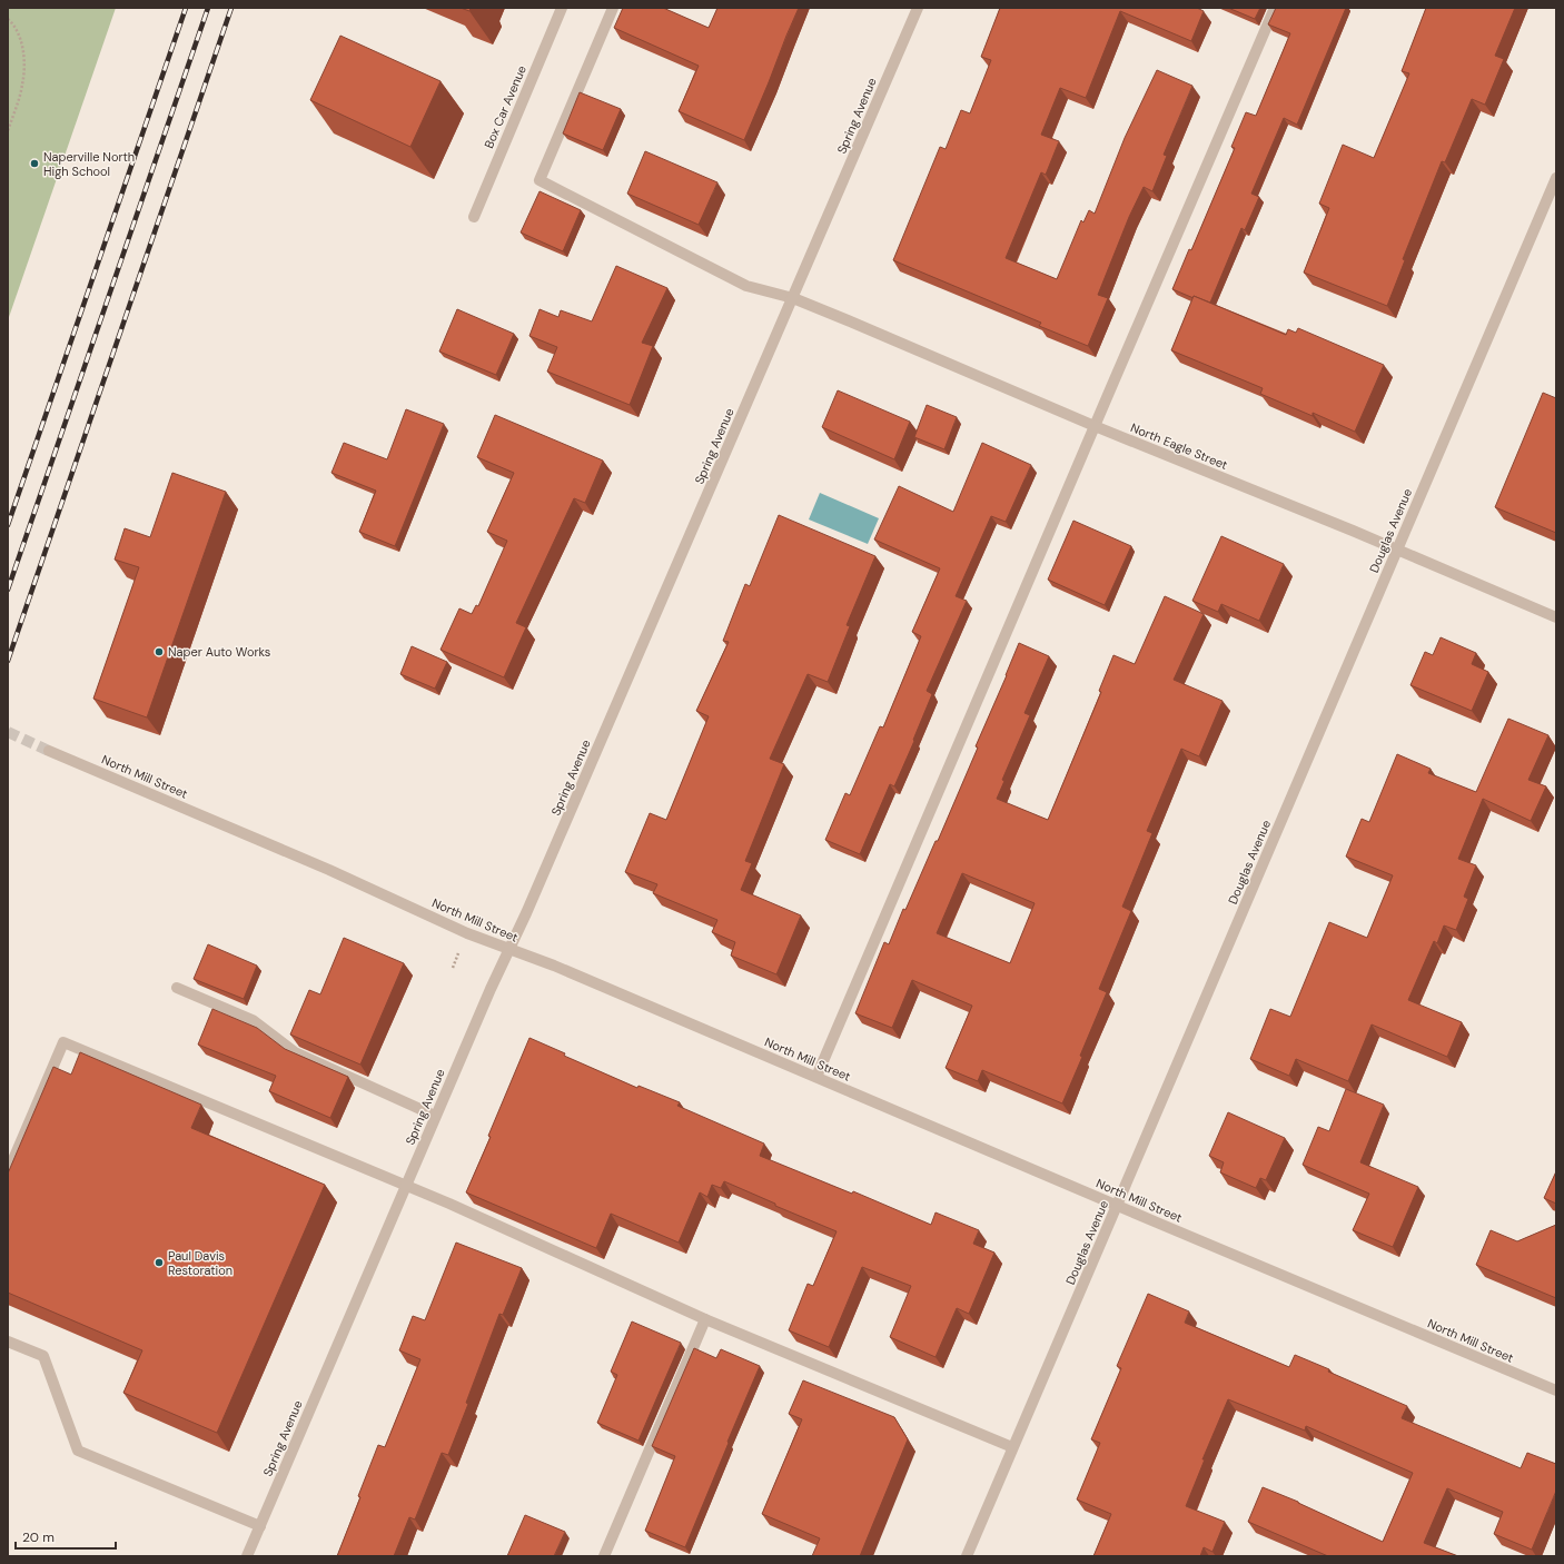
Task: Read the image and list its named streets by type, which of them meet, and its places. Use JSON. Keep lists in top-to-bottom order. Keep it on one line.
{"streets":{"street":["Box Car Avenue","Spring Avenue","North Eagle Street","Douglas Avenue","North Mill Street"]},"crossings":[["Spring Avenue","North Eagle Street"],["Spring Avenue","North Mill Street"],["North Eagle Street","Douglas Avenue"],["Douglas Avenue","North Mill Street"]],"places":["Naperville North High School","Naper Auto Works","Paul Davis Restoration"],"scale_bar":"20 m"}
